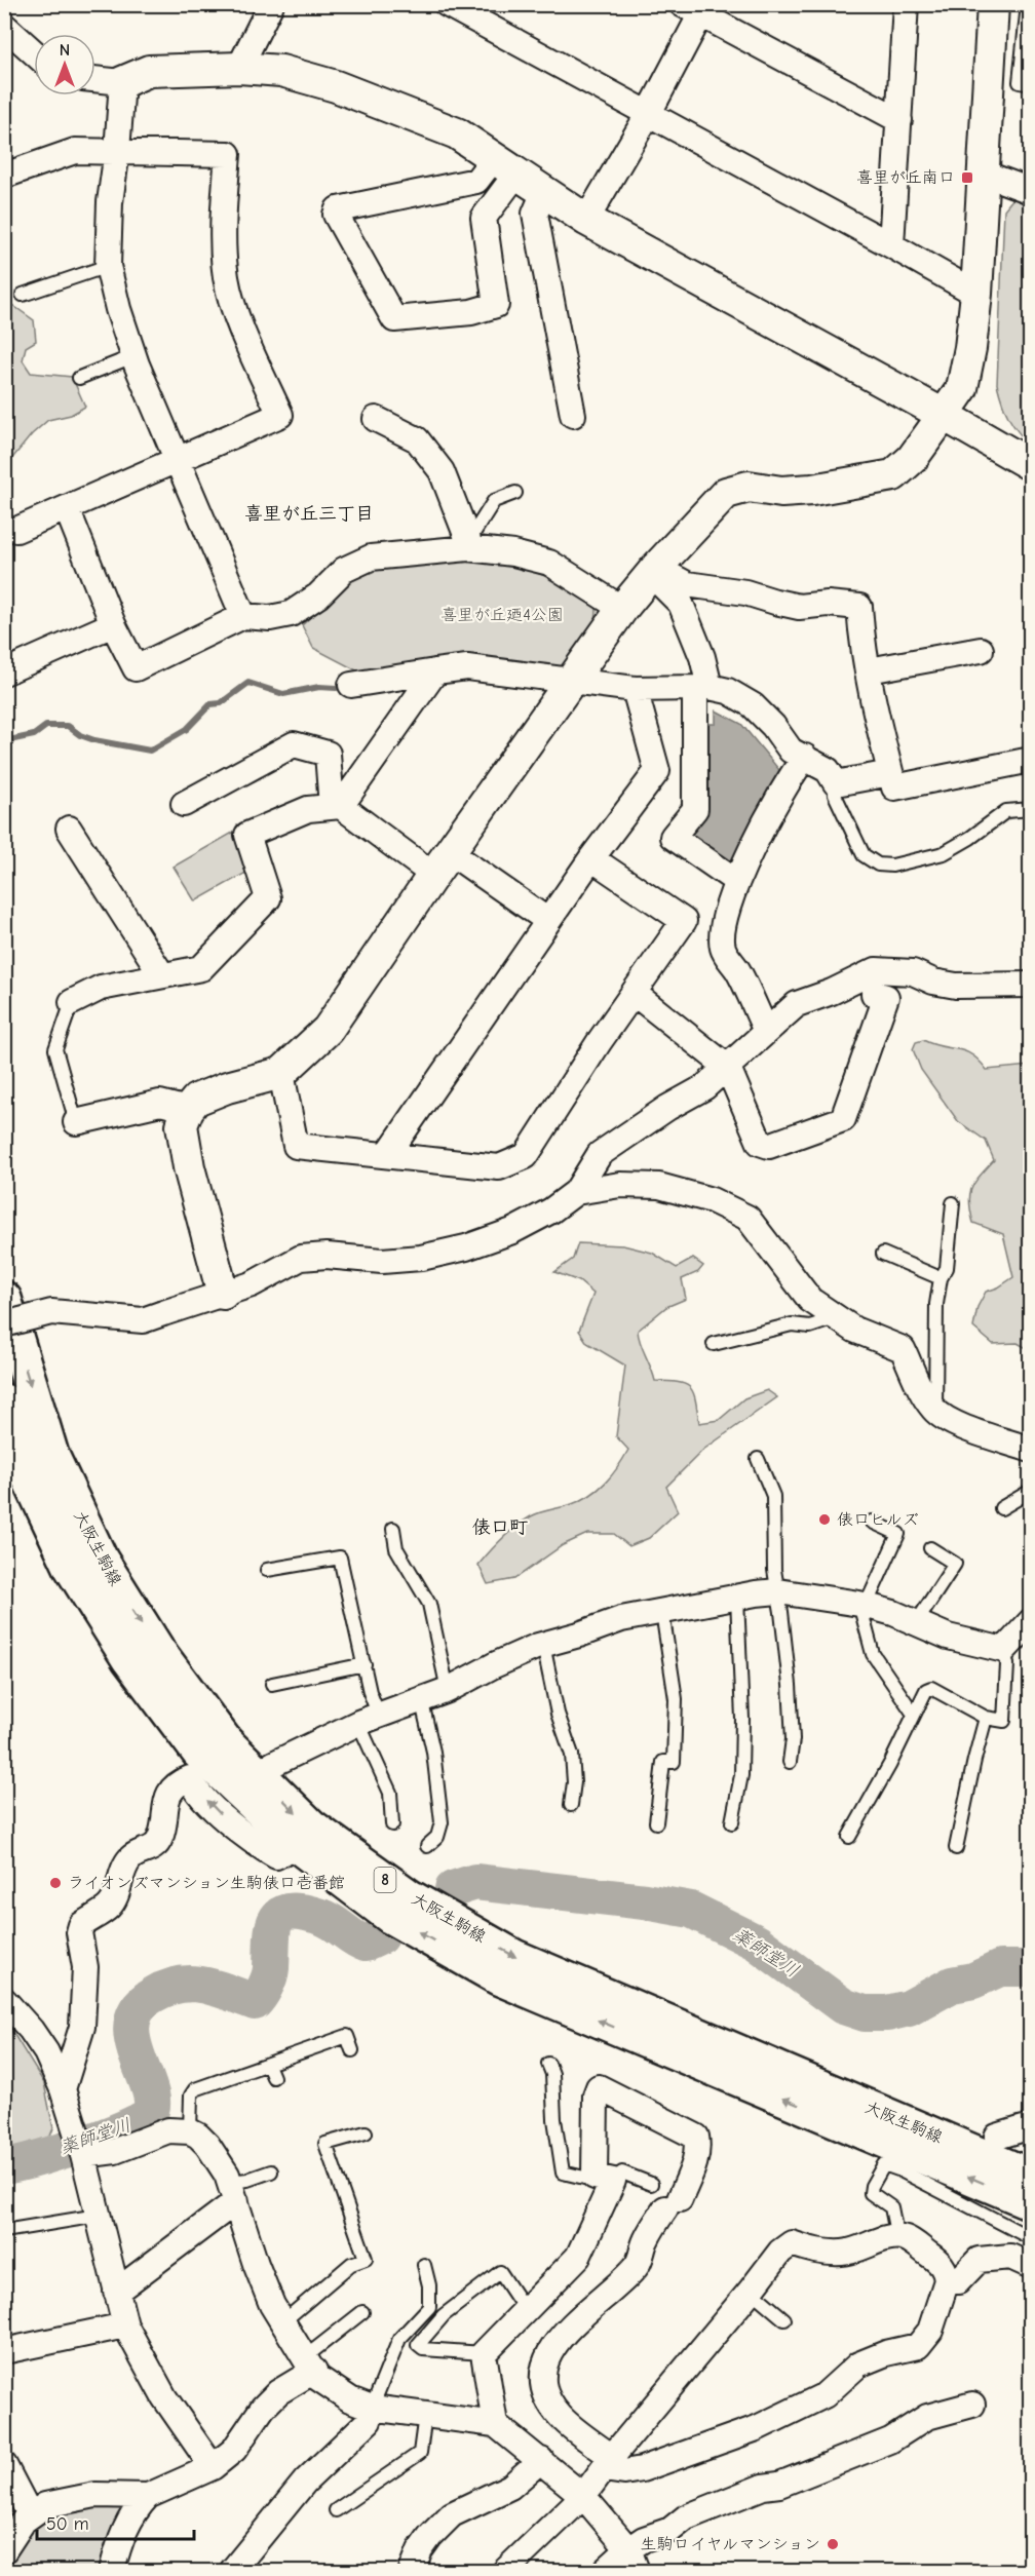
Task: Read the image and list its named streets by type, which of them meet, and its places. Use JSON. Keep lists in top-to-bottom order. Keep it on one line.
{"streets":{"main road":["大阪生駒線","8"]},"districts":["喜里が丘三丁目","俵口町"],"water":["薬師堂川"],"parks":["喜里が丘廼4公園"],"places":{"transit":["喜里が丘南口"],"other":["俵口ヒルズ","ライオンズマンション生駒俵口壱番館","生駒ロイヤルマンション"]},"scale_bar":"50 m","north":"top"}
